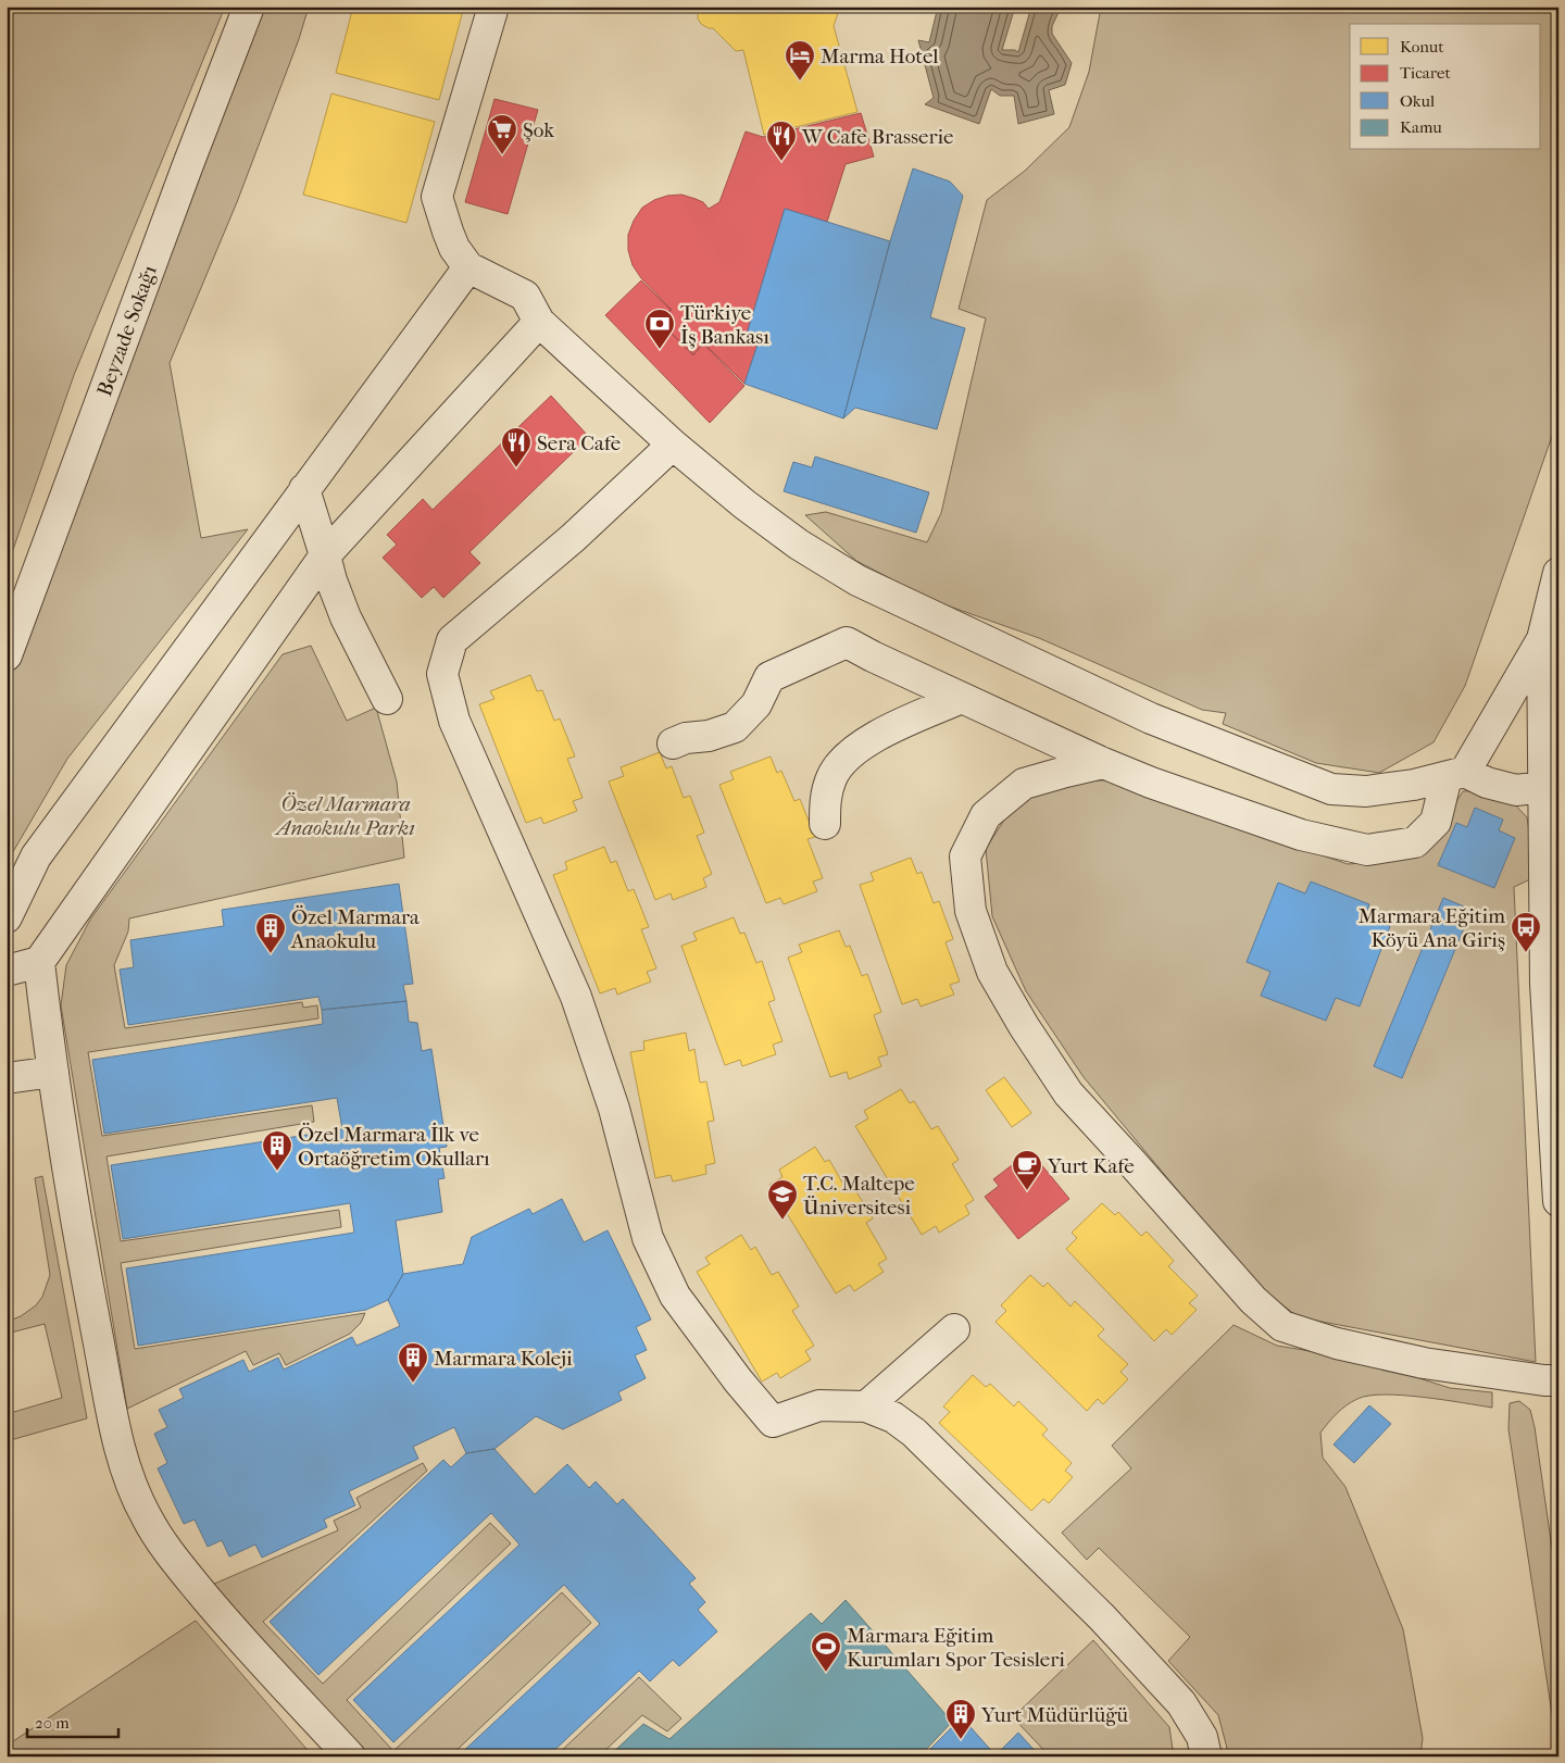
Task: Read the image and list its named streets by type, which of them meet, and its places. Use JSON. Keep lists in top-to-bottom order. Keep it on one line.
{"streets":{"street":["Beyzade Sokağı"]},"parks":["Özel Marmara Anaokulu Parkı"],"places":{"hotel":["Marma Hotel"],"supermarket":["Şok"],"restaurant":["W Cafe Brasserie","Sera Cafe"],"bank":["Türkiye İş Bankası"],"bus stop":["Marmara Eğitim Köyü Ana Giriş"],"building":["Özel Marmara Anaokulu","Özel Marmara İlk ve Ortaöğretim Okulları","Marmara Koleji","Yurt Müdürlüğü"],"cafe":["Yurt Kafe"],"school or university":["T.C. Maltepe Üniversitesi"],"sports":["Marmara Eğitim Kurumları Spor Tesisleri"]},"legend":["Konut","Ticaret","Okul","Kamu"],"scale_bar":"20 m"}
